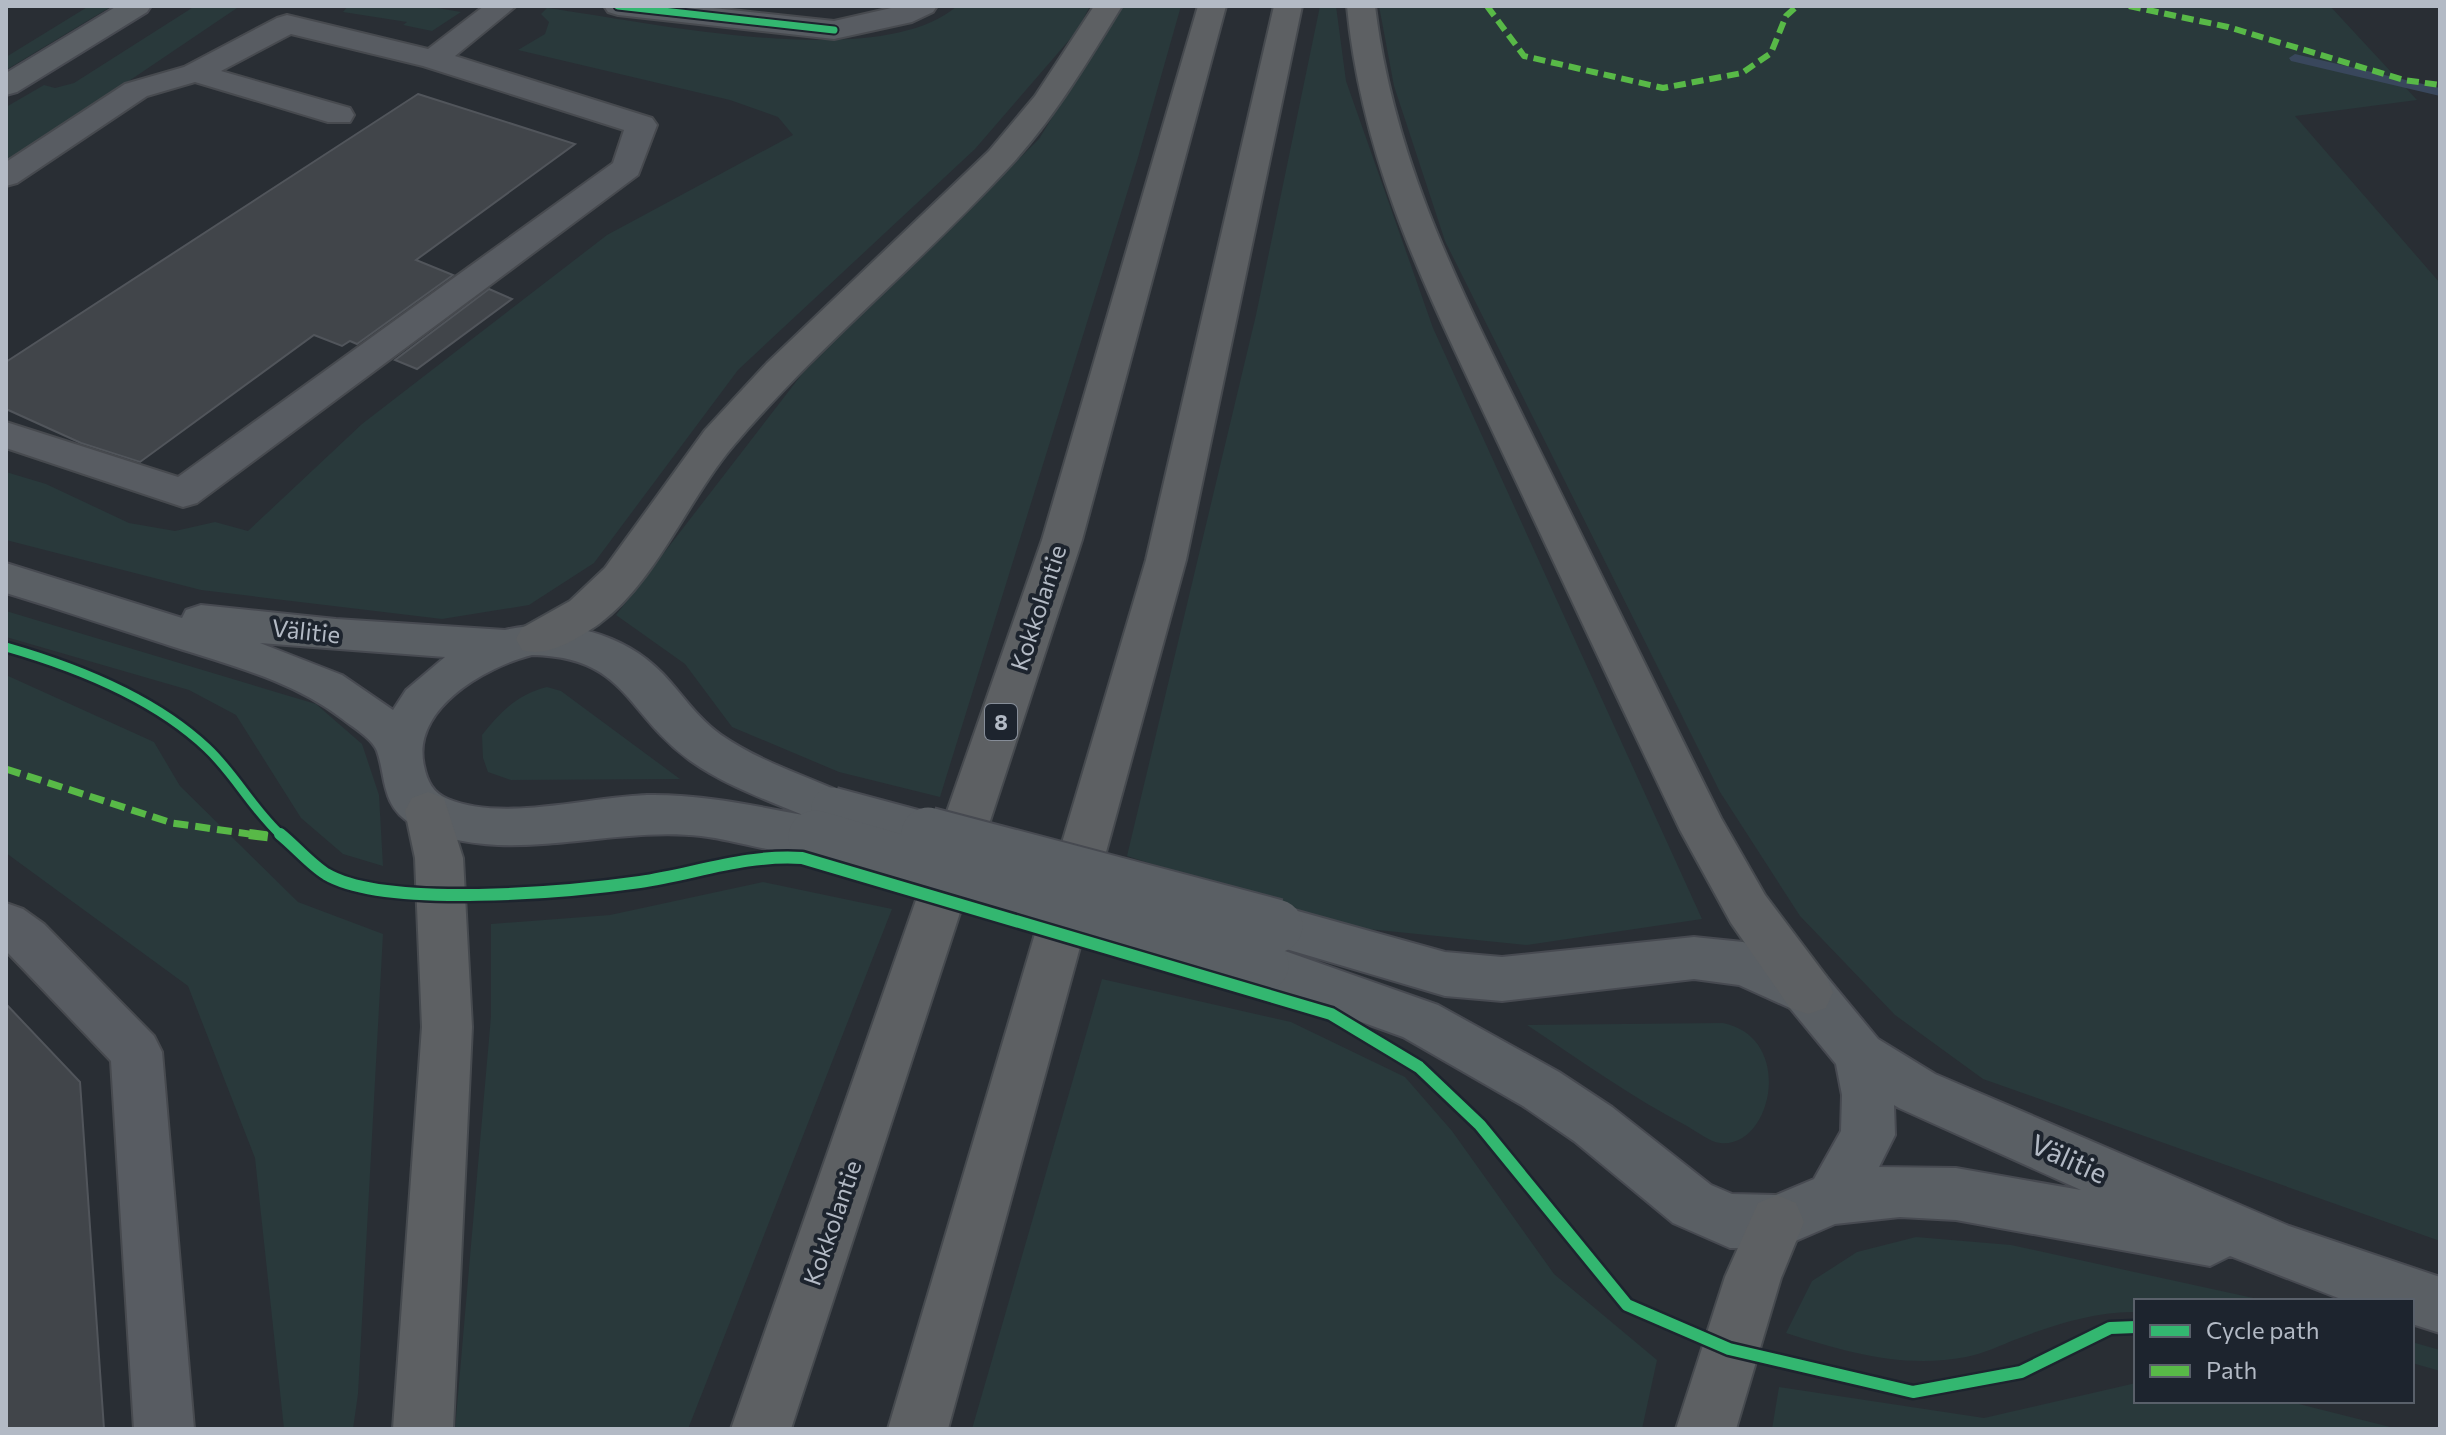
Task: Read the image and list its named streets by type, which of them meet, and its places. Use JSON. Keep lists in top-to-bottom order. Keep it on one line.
{"streets":{"highway":["Kokkolantie","8"],"main road":["Välitie"]},"legend":["Cycle path","Path"]}
